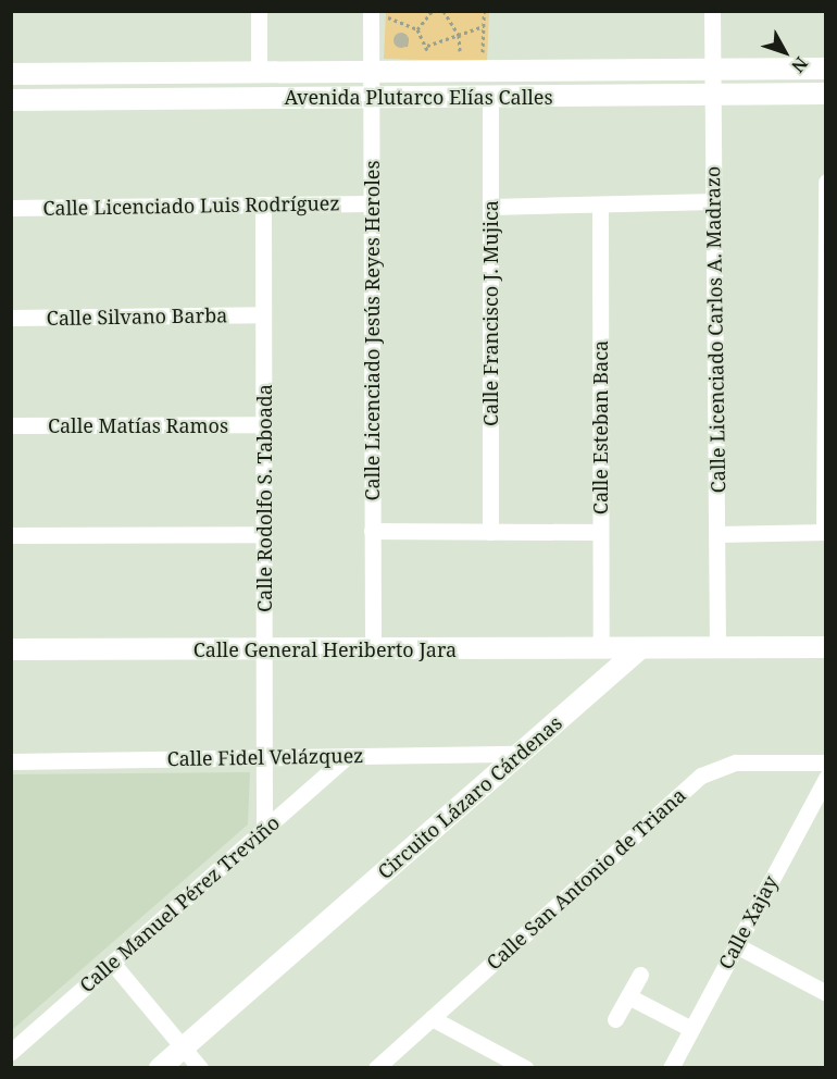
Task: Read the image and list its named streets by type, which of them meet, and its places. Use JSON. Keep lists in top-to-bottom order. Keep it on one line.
{"streets":{"street":["Avenida Plutarco Elías Calles","Calle Licenciado Luis Rodríguez","Calle Francisco J. Mujica","Calle Silvano Barba","Calle Licenciado Carlos A. Madrazo","Calle Licenciado Jesús Reyes Heroles","Calle Matías Ramos","Calle Esteban Baca","Calle Rodolfo S. Taboada","Calle General Heriberto Jara","Calle Fidel Velázquez","Circuito Lázaro Cárdenas","Calle San Antonio de Triana","Calle Manuel Pérez Treviño","Calle Xajay"]},"crossings":[["Avenida Plutarco Elías Calles","Calle Francisco J. Mujica"],["Avenida Plutarco Elías Calles","Calle Licenciado Carlos A. Madrazo"],["Avenida Plutarco Elías Calles","Calle Licenciado Jesús Reyes Heroles"],["Calle Licenciado Luis Rodríguez","Calle Licenciado Jesús Reyes Heroles"],["Calle Licenciado Luis Rodríguez","Calle Rodolfo S. Taboada"],["Calle Silvano Barba","Calle Rodolfo S. Taboada"],["Calle Licenciado Jesús Reyes Heroles","Calle General Heriberto Jara"],["Calle Matías Ramos","Calle Rodolfo S. Taboada"],["Calle Esteban Baca","Calle General Heriberto Jara"],["Calle Rodolfo S. Taboada","Calle General Heriberto Jara"],["Calle Rodolfo S. Taboada","Calle Fidel Velázquez"],["Calle Rodolfo S. Taboada","Calle Manuel Pérez Treviño"],["Calle General Heriberto Jara","Circuito Lázaro Cárdenas"],["Calle Fidel Velázquez","Circuito Lázaro Cárdenas"],["Calle Fidel Velázquez","Calle Manuel Pérez Treviño"]],"north":"bottom right"}
